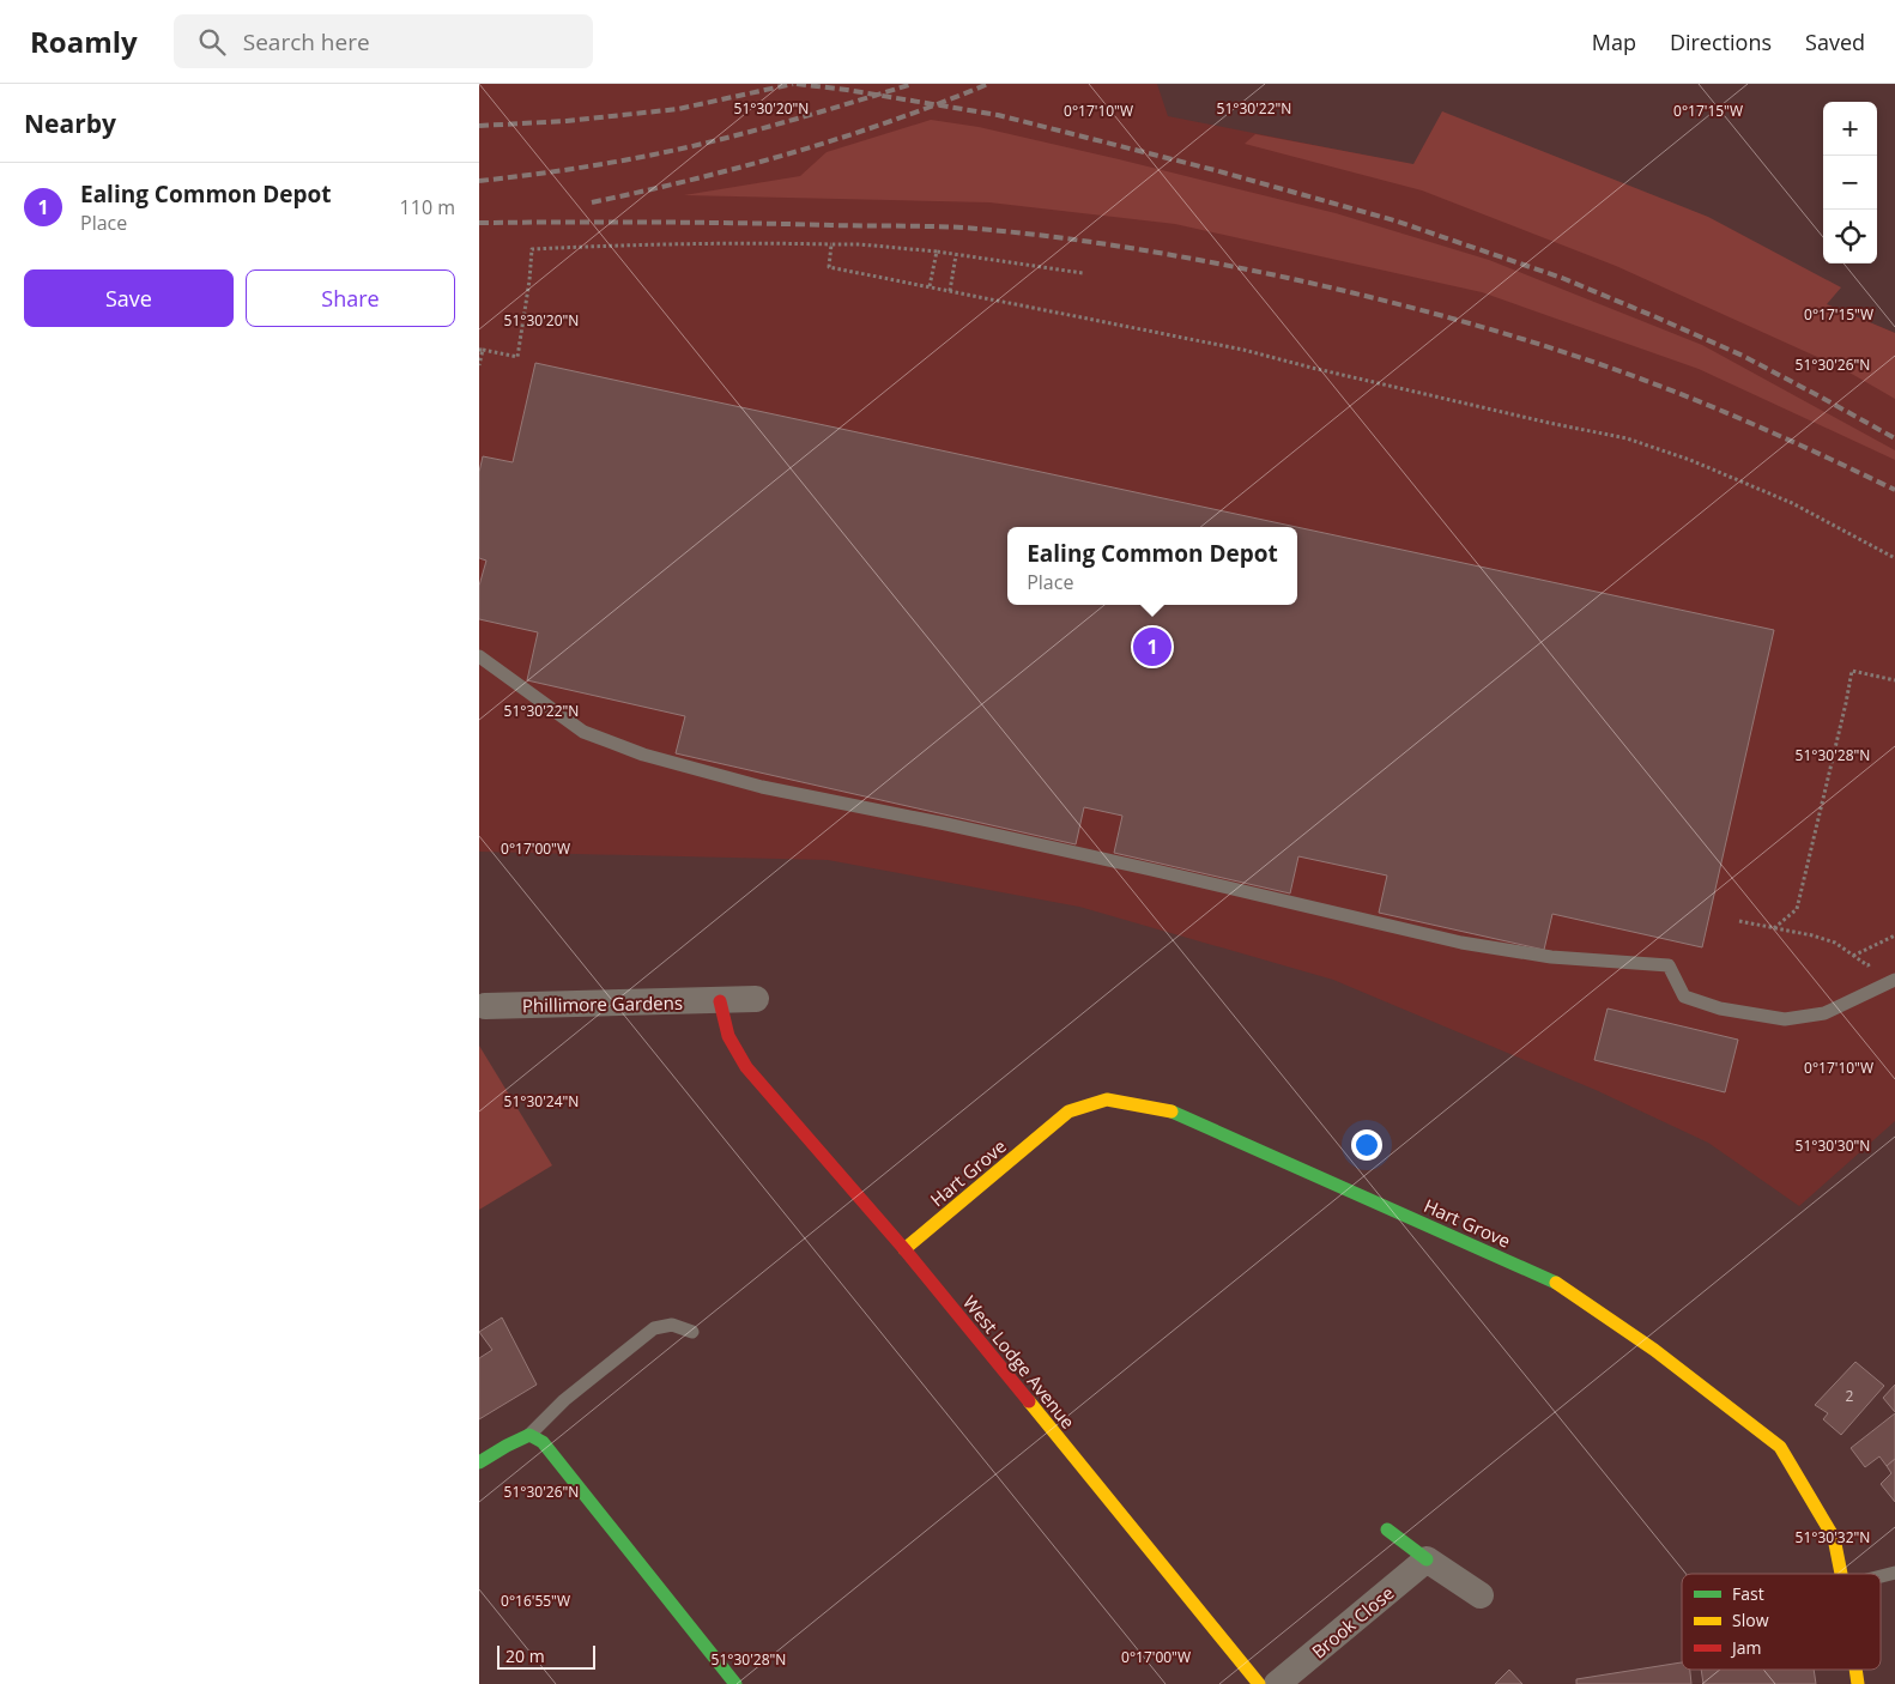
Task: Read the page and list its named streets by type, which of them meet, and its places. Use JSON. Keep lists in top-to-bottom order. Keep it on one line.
{"streets":{"street":["Phillimore Gardens","Hart Grove","West Lodge Avenue","Brook Close"]},"crossings":[["Phillimore Gardens","West Lodge Avenue"],["Hart Grove","West Lodge Avenue"]],"house_numbers":["2"],"legend":["Fast","Slow","Jam"],"scale_bar":"20 m","page":{"header":"Roamly","search":"Search here","nav":["Map","Directions","Saved"],"heading":"Nearby","map_buttons":["+","−"],"list":[{"mark":"1","name":"Ealing Common Depot","note":"Place","value":"110 m"}],"buttons":["Save","Share"],"popup":["Ealing Common Depot","Place"],"pins":"1","scale":"20 m"},"coordinates":["51°30'20\"N","51°30'22\"N","0°17'15\"W","0°17'10\"W","51°30'26\"N","51°30'28\"N","0°17'00\"W","51°30'24\"N","51°30'30\"N","51°30'32\"N","0°16'55\"W"]}
